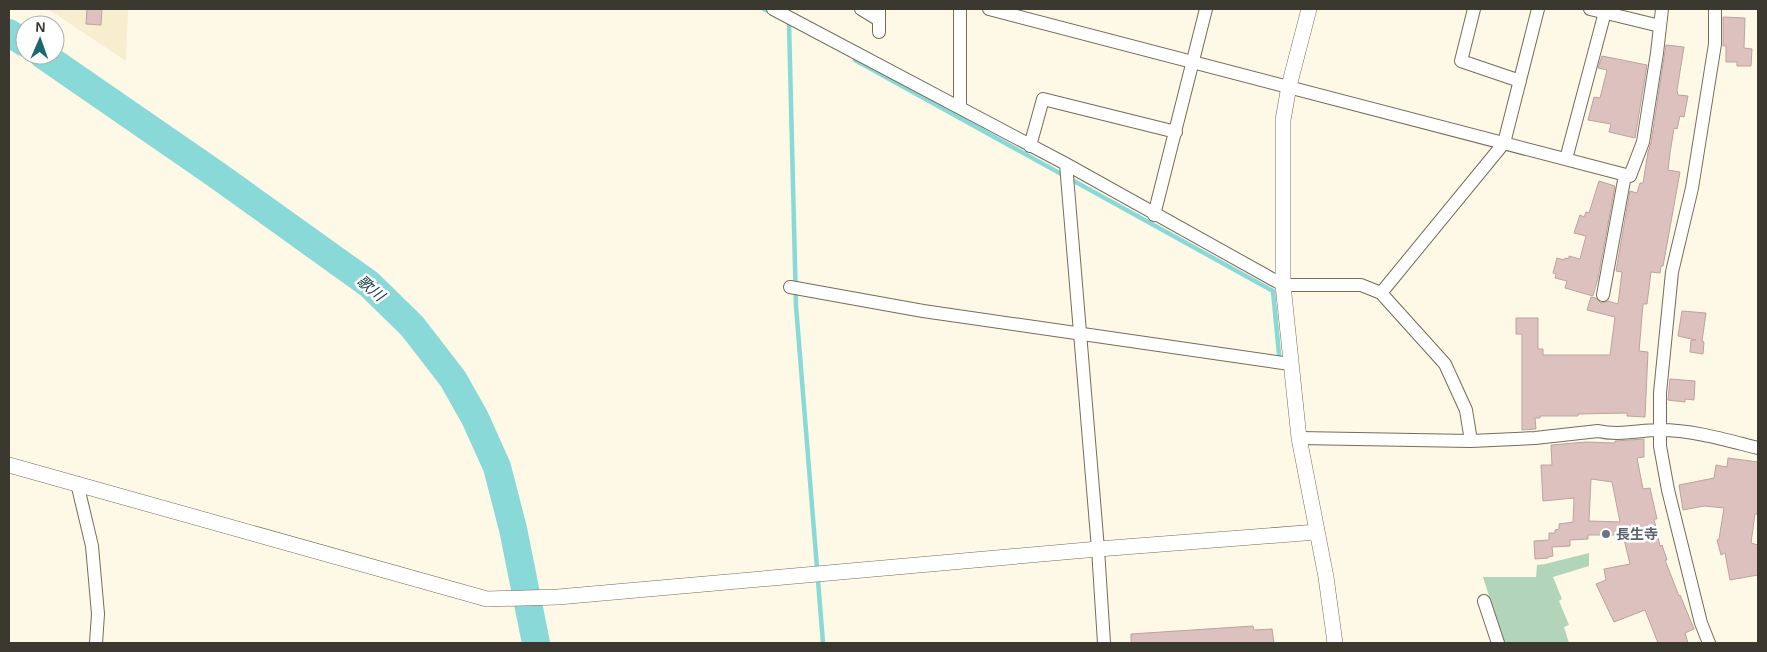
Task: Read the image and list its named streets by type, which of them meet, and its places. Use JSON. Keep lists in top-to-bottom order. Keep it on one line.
{"water":["歌川"],"places":["長生寺"],"north":"top"}
